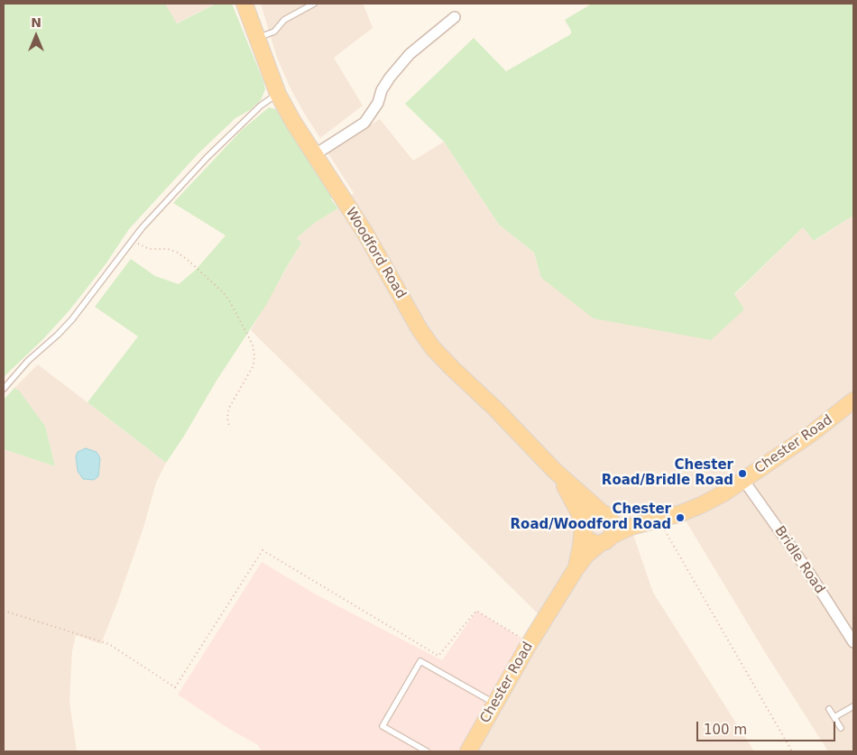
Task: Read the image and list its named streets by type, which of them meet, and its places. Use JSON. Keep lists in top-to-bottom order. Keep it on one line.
{"streets":{"main road":["Woodford Road","Chester Road"],"street":["Bridle Road"]},"crossings":[["Woodford Road","Chester Road"],["Chester Road","Bridle Road"]],"places":["Chester Road/Bridle Road","Chester Road/Woodford Road"],"scale_bar":"100 m","north":"top"}
